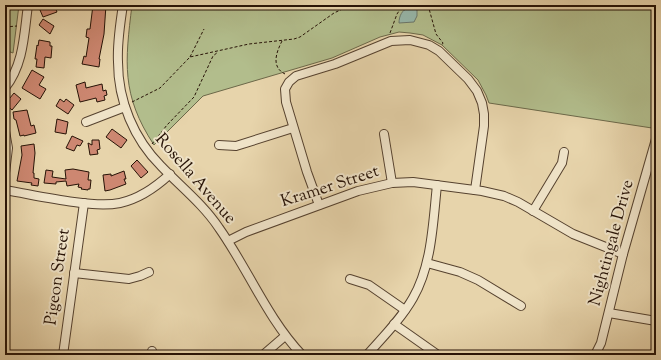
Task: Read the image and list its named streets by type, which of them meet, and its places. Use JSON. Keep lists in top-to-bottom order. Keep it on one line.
{"streets":{"street":["Rosella Avenue","Kramer Street","Nightingale Drive","Pigeon Street"]},"crossings":[["Rosella Avenue","Kramer Street"],["Kramer Street","Nightingale Drive"]]}
